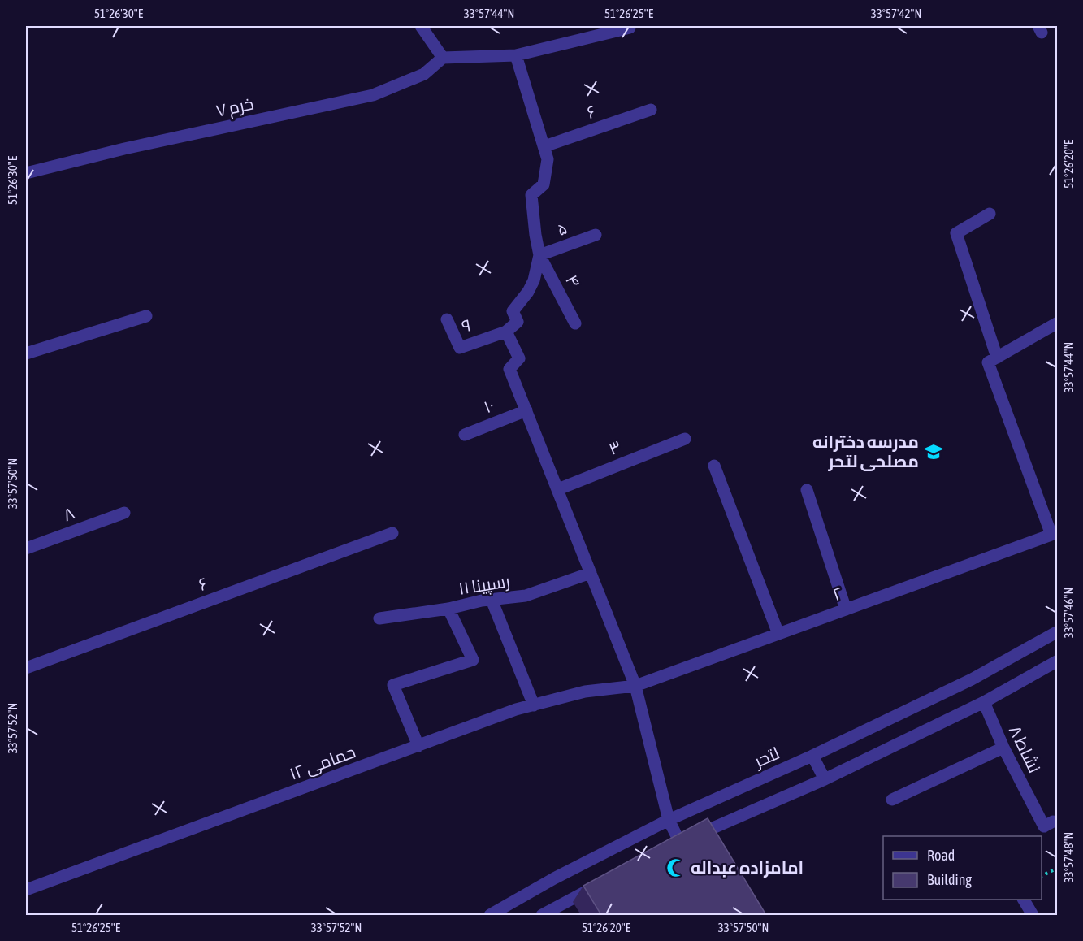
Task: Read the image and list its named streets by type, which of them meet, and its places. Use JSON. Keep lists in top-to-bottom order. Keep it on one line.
{"streets":{"street":["خرم ۷","۶","۵","۴","۹","۱۰","۳","۸","رسپینا ۱۱","۲","نشاط ۸","لتحر","حمامی ۱۲"]},"crossings":[["۵","۴"],["۲","حمامی ۱۲"]],"places":{"school or university":["مدرسه دخترانه مصلحی لتحر"],"mosque":["امامزاده عبداله"]},"legend":["Road","Building"],"coordinates":["51°26'30\"E","33°57'44\"N","51°26'25\"E","33°57'42\"N","51°26'20\"E","33°57'50\"N","33°57'46\"N","33°57'52\"N","33°57'48\"N"]}
